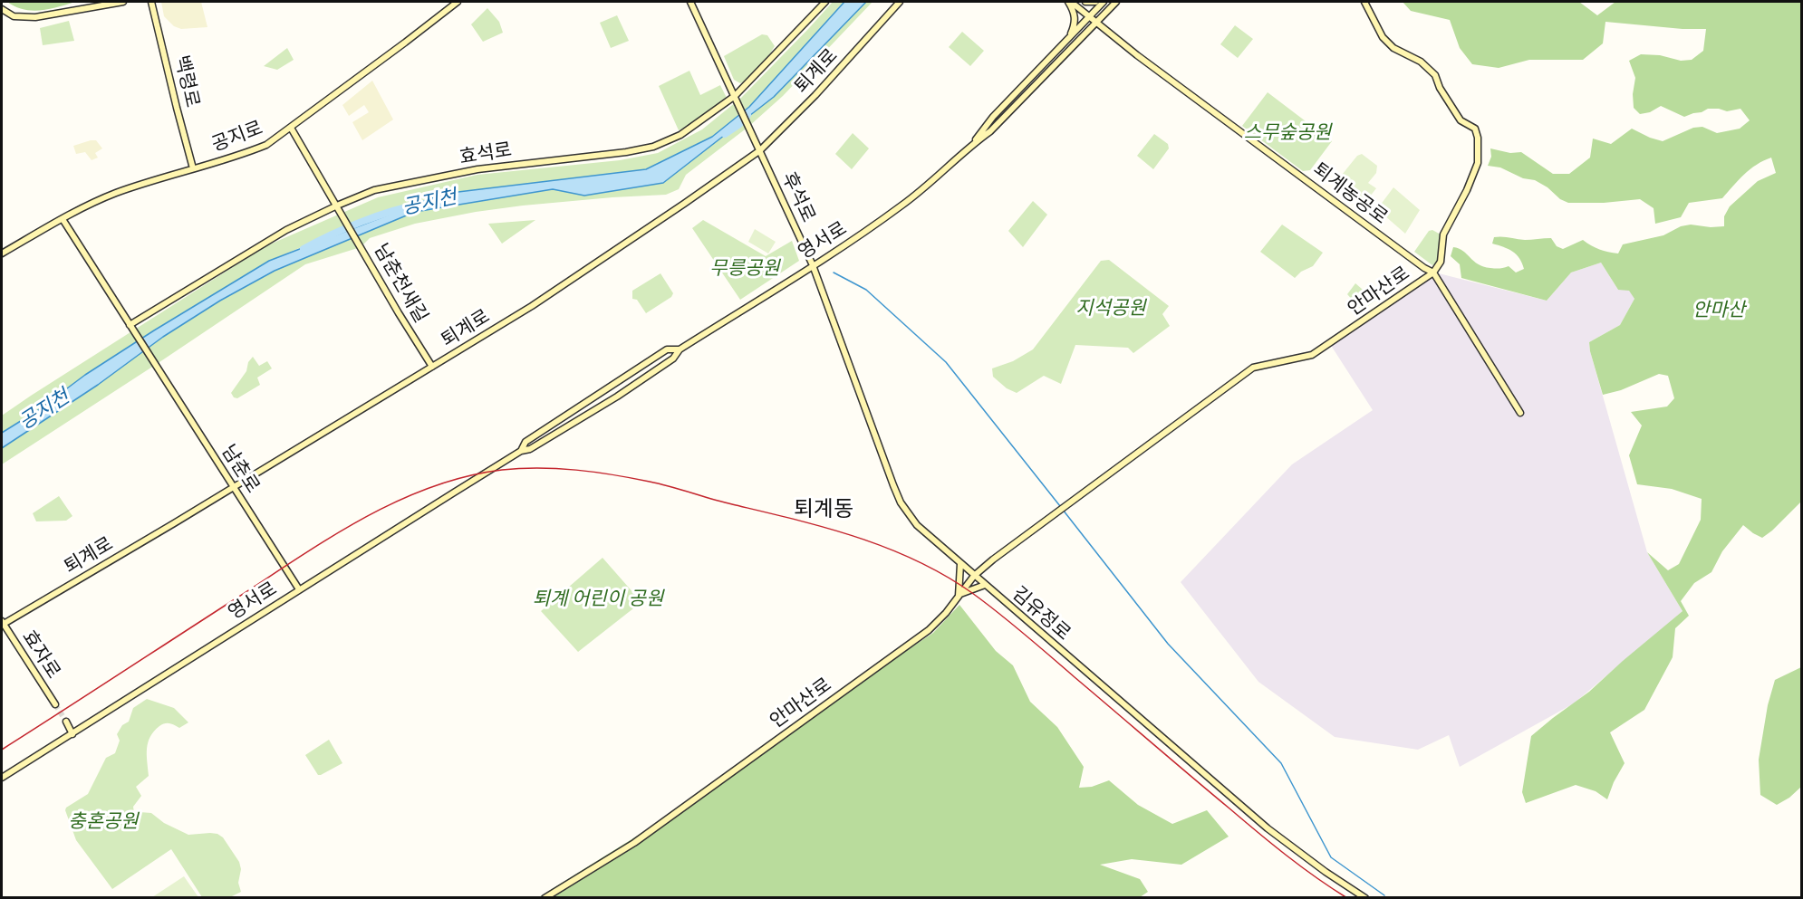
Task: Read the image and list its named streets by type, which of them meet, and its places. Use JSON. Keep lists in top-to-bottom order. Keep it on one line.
{"streets":{"street":["퇴계로","백령로","공지로","효석로","퇴계농공로","후석로","영서로","남춘천새길","안마산로","남춘로","김유정로","효자로"]},"crossings":[["퇴계로","후석로"],["퇴계로","남춘천새길"],["퇴계로","남춘로"],["퇴계로","효자로"],["백령로","공지로"],["효석로","후석로"],["효석로","남춘천새길"],["효석로","남춘로"],["퇴계농공로","영서로"],["퇴계농공로","안마산로"],["후석로","영서로"],["후석로","김유정로"],["영서로","남춘로"],["영서로","김유정로"],["안마산로","김유정로"]],"districts":["퇴계동"],"water":["공지천"],"parks":["스무숲공원","무릉공원","지석공원","안마산","퇴계 어린이 공원","충혼공원"]}
